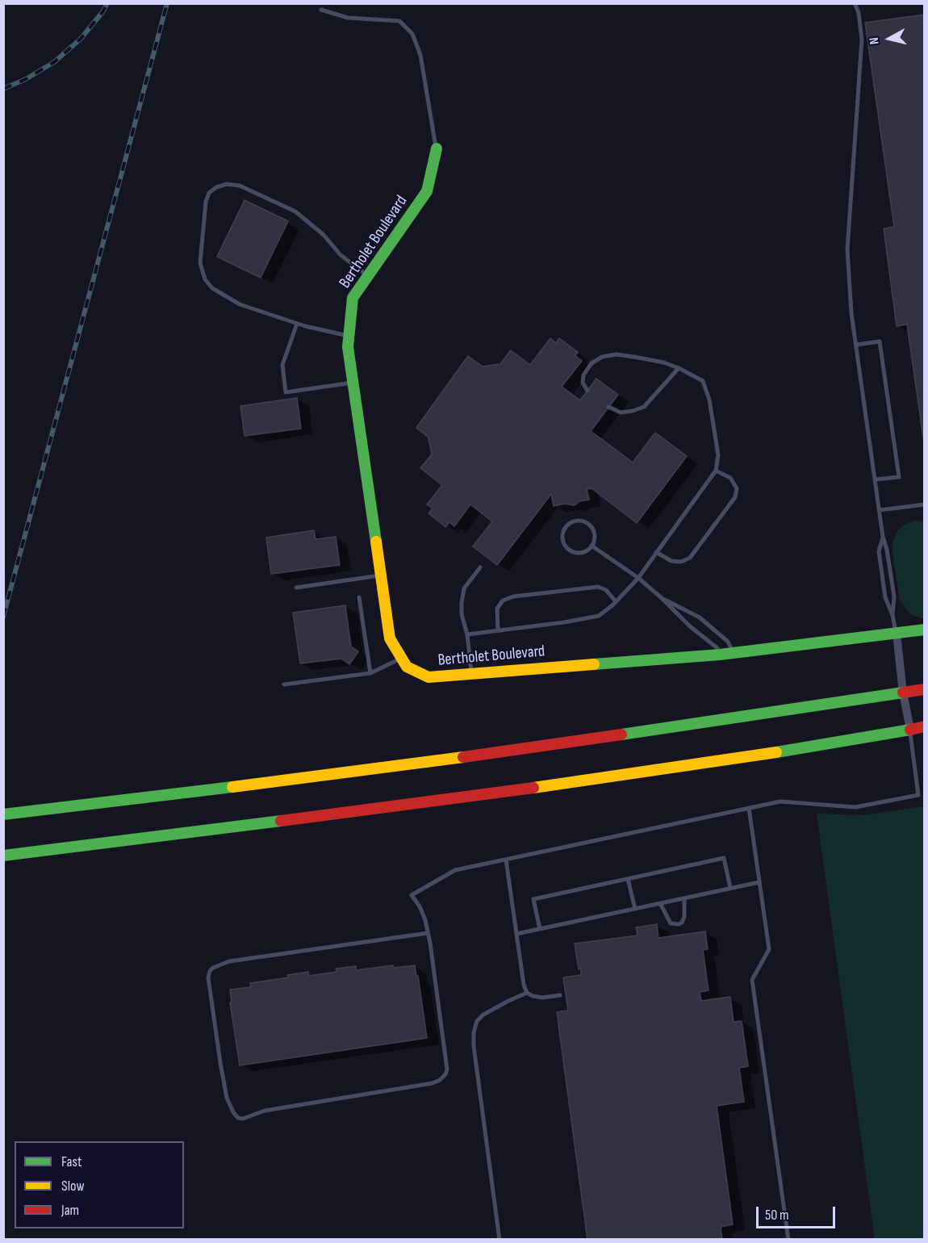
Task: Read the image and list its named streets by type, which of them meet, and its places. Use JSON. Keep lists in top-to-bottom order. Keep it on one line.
{"streets":{"main road":["Bertholet Boulevard"]},"legend":["Fast","Slow","Jam"],"scale_bar":"50 m","north":"left"}
